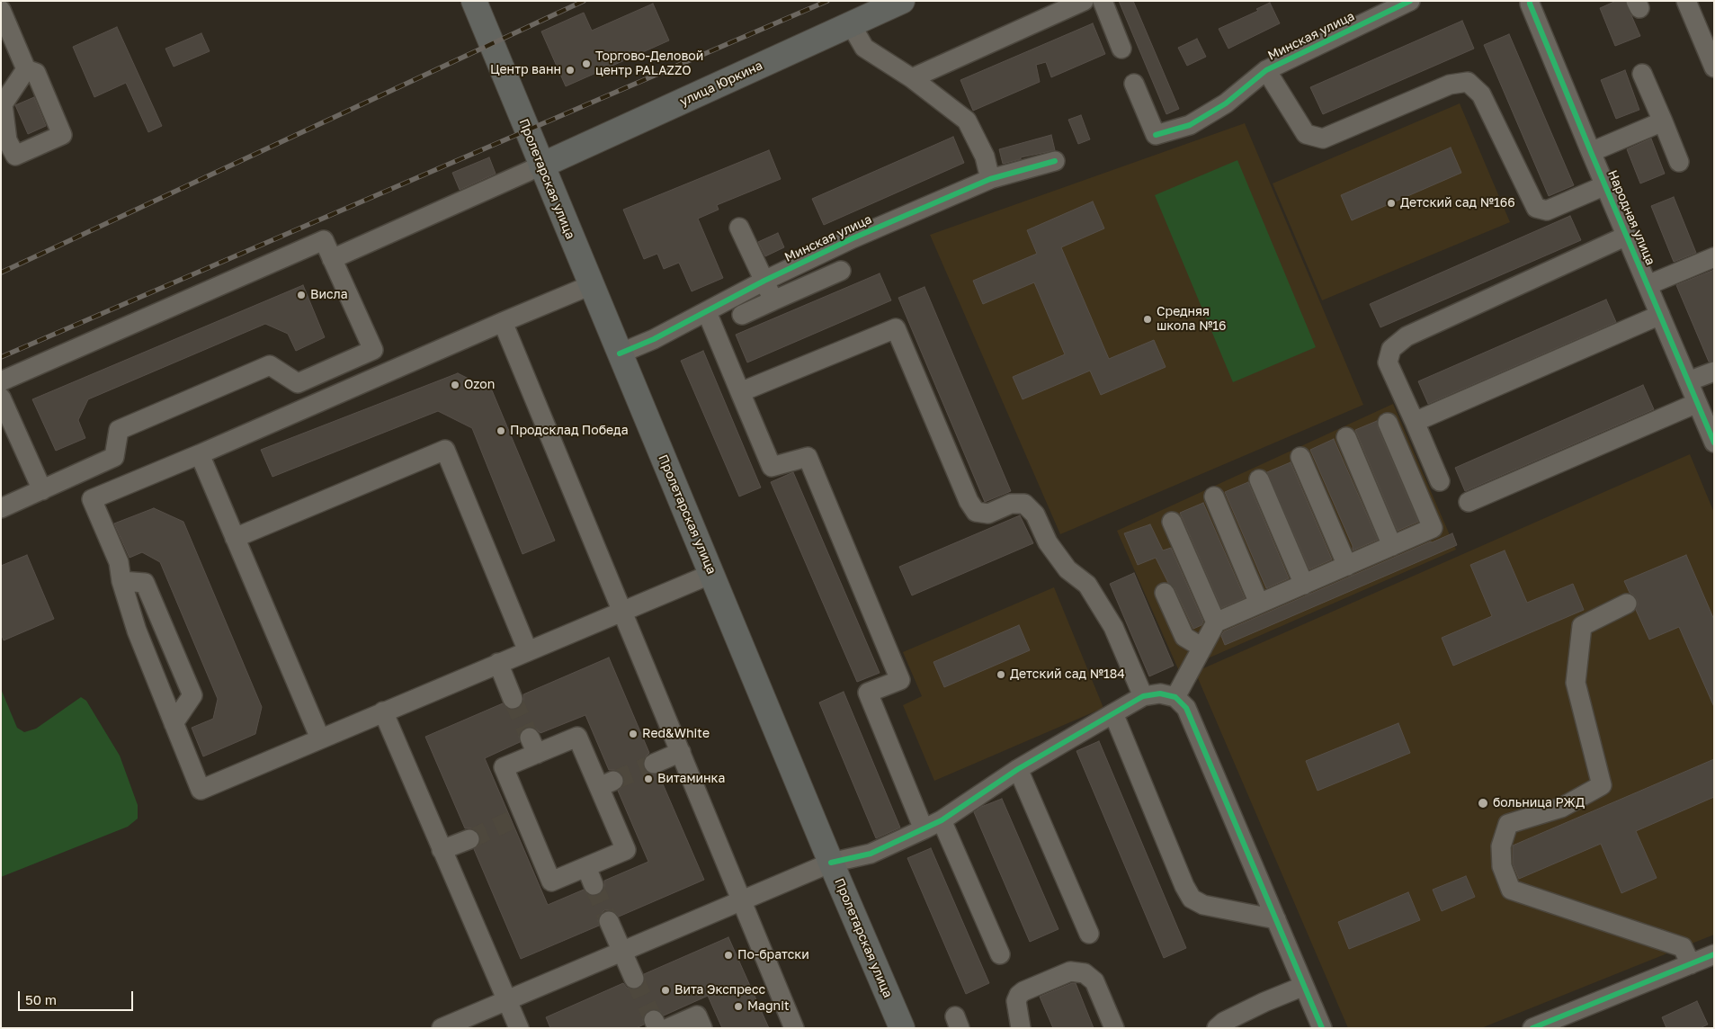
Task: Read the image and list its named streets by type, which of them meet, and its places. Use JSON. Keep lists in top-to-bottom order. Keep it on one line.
{"streets":{"main road":["улица Юркина","Пролетарская улица"],"street":["Минская улица","Народная улица"]},"crossings":[["Минская улица","Пролетарская улица"],["улица Юркина","Пролетарская улица"]],"places":["Торгово-Деловой центр PALAZZO","Центр ванн","Детский сад №166","Висла","Средняя школа №16","Ozon","Продсклад Победа","Детский сад №184","Red&White","Витаминка","больница РЖД","По-братски","Вита Экспресс","Magnit"],"scale_bar":"50 m"}
